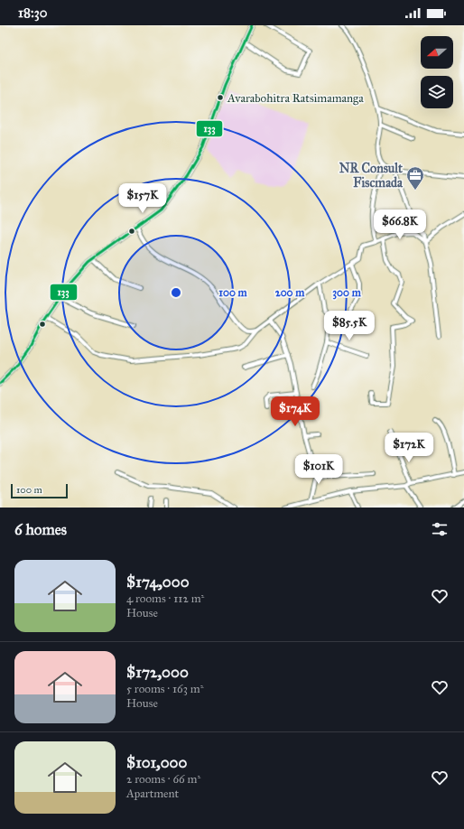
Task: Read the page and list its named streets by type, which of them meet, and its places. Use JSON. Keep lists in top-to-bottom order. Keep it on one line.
{"places":{"other":["Avarabohitra Ratsimamanga"],"office":["NR Consult Fiscmada"]},"lines":["transit line 133"],"scale_bar":"100 m","north":"left","page":{"status":"18:30","price":["$157K","$66.8K","$85.5K","$174K","$172K","$101K"],"scale":"100 m","heading":"6 homes","list":[{"name":"$174,000","note":"4 rooms · 112 m² · House"},{"name":"$172,000","note":"5 rooms · 163 m² · House"},{"name":"$101,000","note":"2 rooms · 66 m² · Apartment"}]},"rings":["100 m","200 m","300 m"]}
